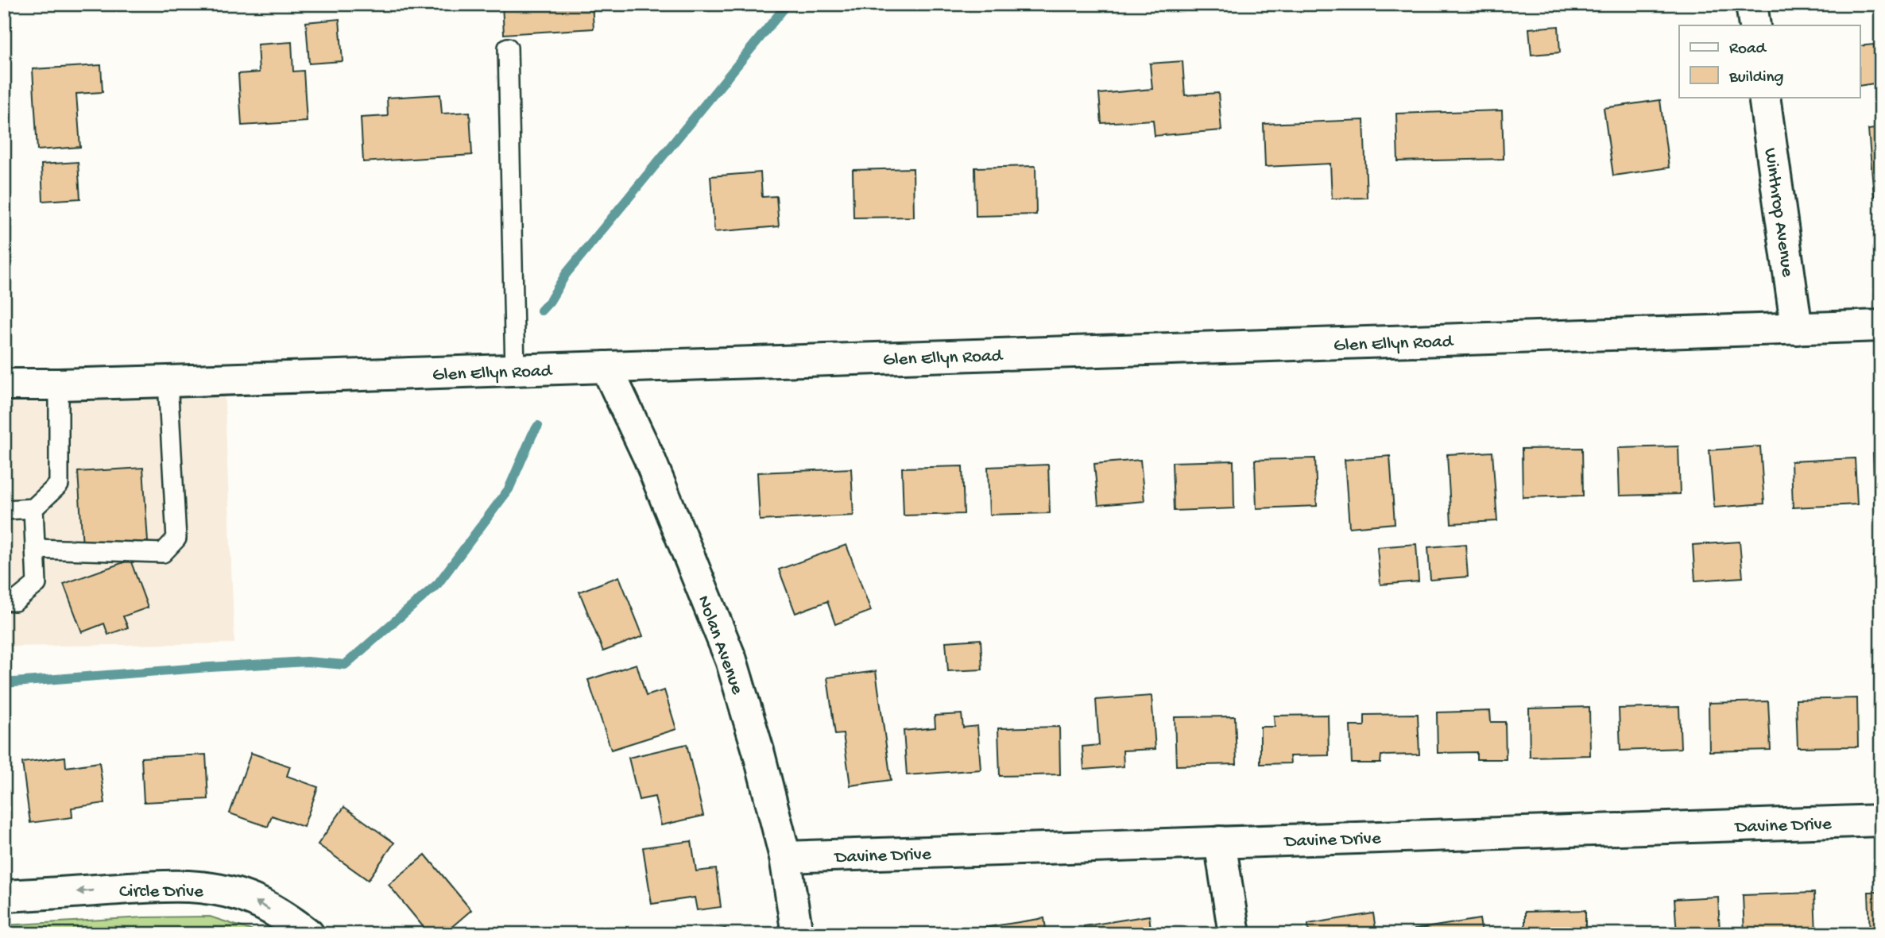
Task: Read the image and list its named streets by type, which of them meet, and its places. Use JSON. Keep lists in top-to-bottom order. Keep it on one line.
{"streets":{"street":["Winthrop Avenue","Glen Ellyn Road","Nolan Avenue","Davine Drive","Circle Drive"]},"crossings":[["Winthrop Avenue","Glen Ellyn Road"],["Glen Ellyn Road","Nolan Avenue"],["Nolan Avenue","Davine Drive"]],"one_way":["Circle Drive"],"legend":["Road","Building"]}
